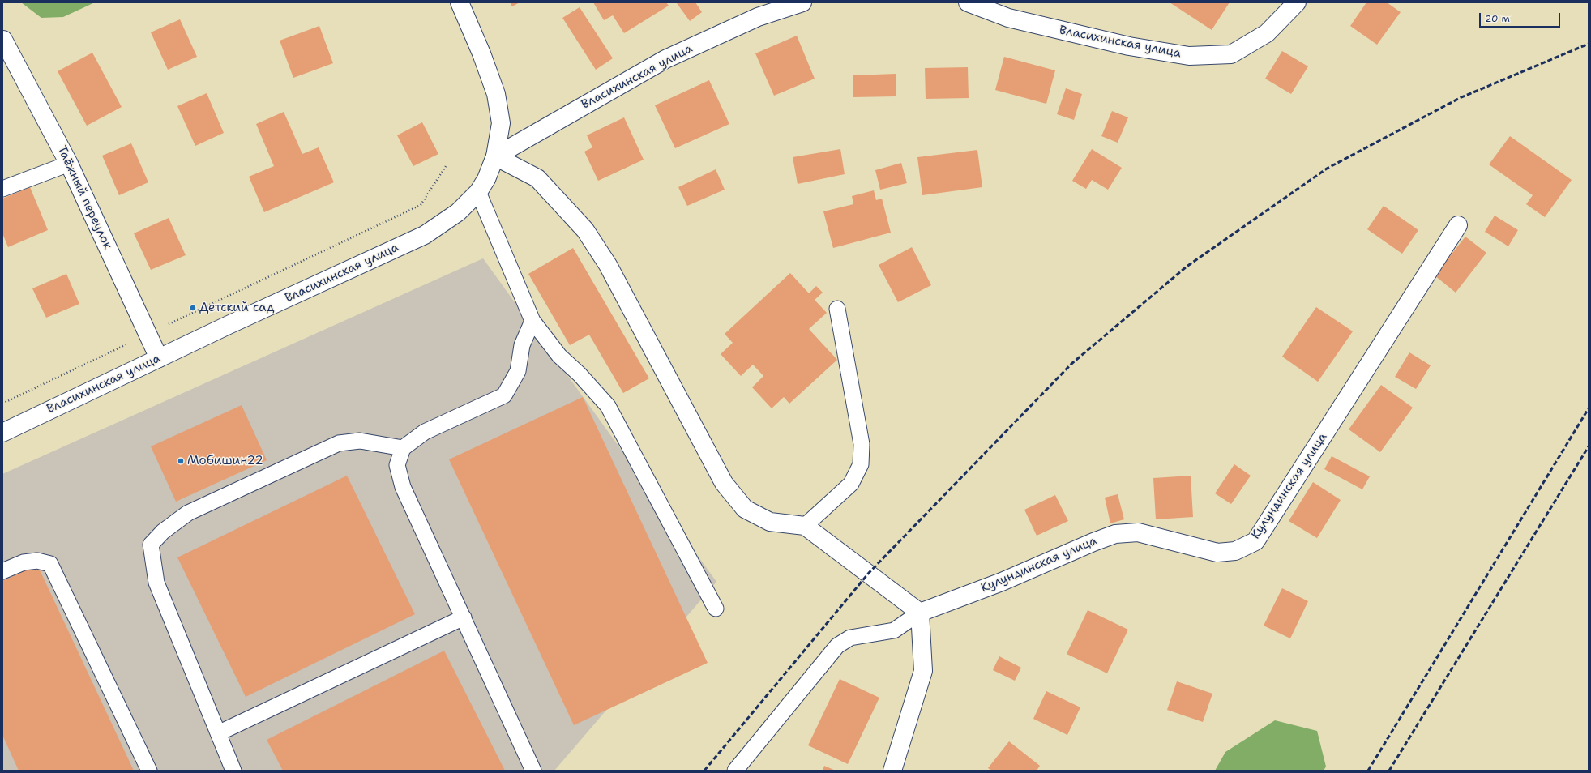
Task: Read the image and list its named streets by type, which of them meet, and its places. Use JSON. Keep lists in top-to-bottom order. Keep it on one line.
{"streets":{"street":["Власихинская улица","Таёжный переулок","Кулундинская улица"]},"crossings":[["Власихинская улица","Таёжный переулок"]],"places":["Детский сад","Мобишин22"],"scale_bar":"20 m"}
